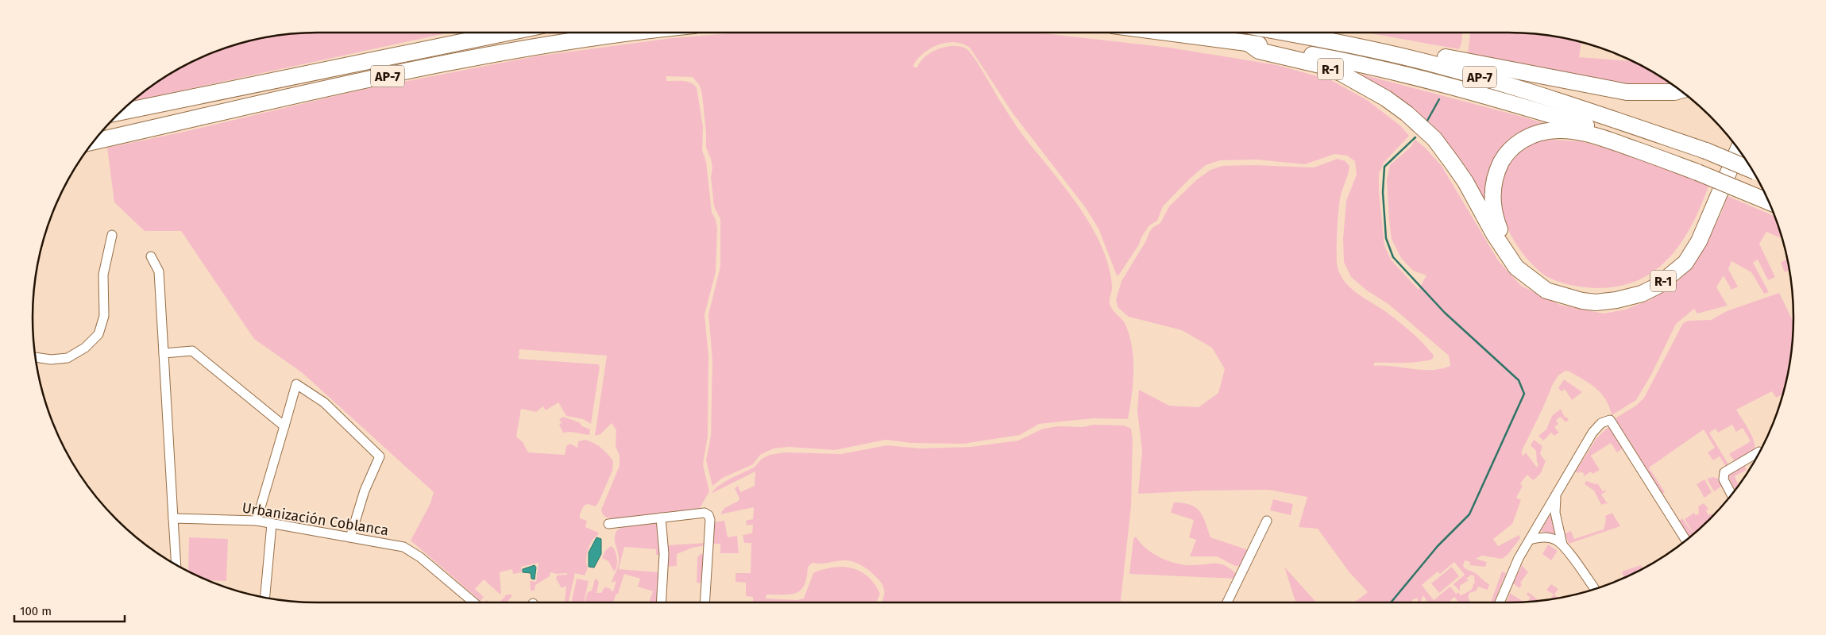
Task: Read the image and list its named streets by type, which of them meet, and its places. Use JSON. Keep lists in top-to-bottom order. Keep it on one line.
{"streets":{"highway":["R-1","AP-7"],"street":["Urbanización Coblanca"]},"crossings":[["R-1","AP-7"]],"scale_bar":"100 m"}
